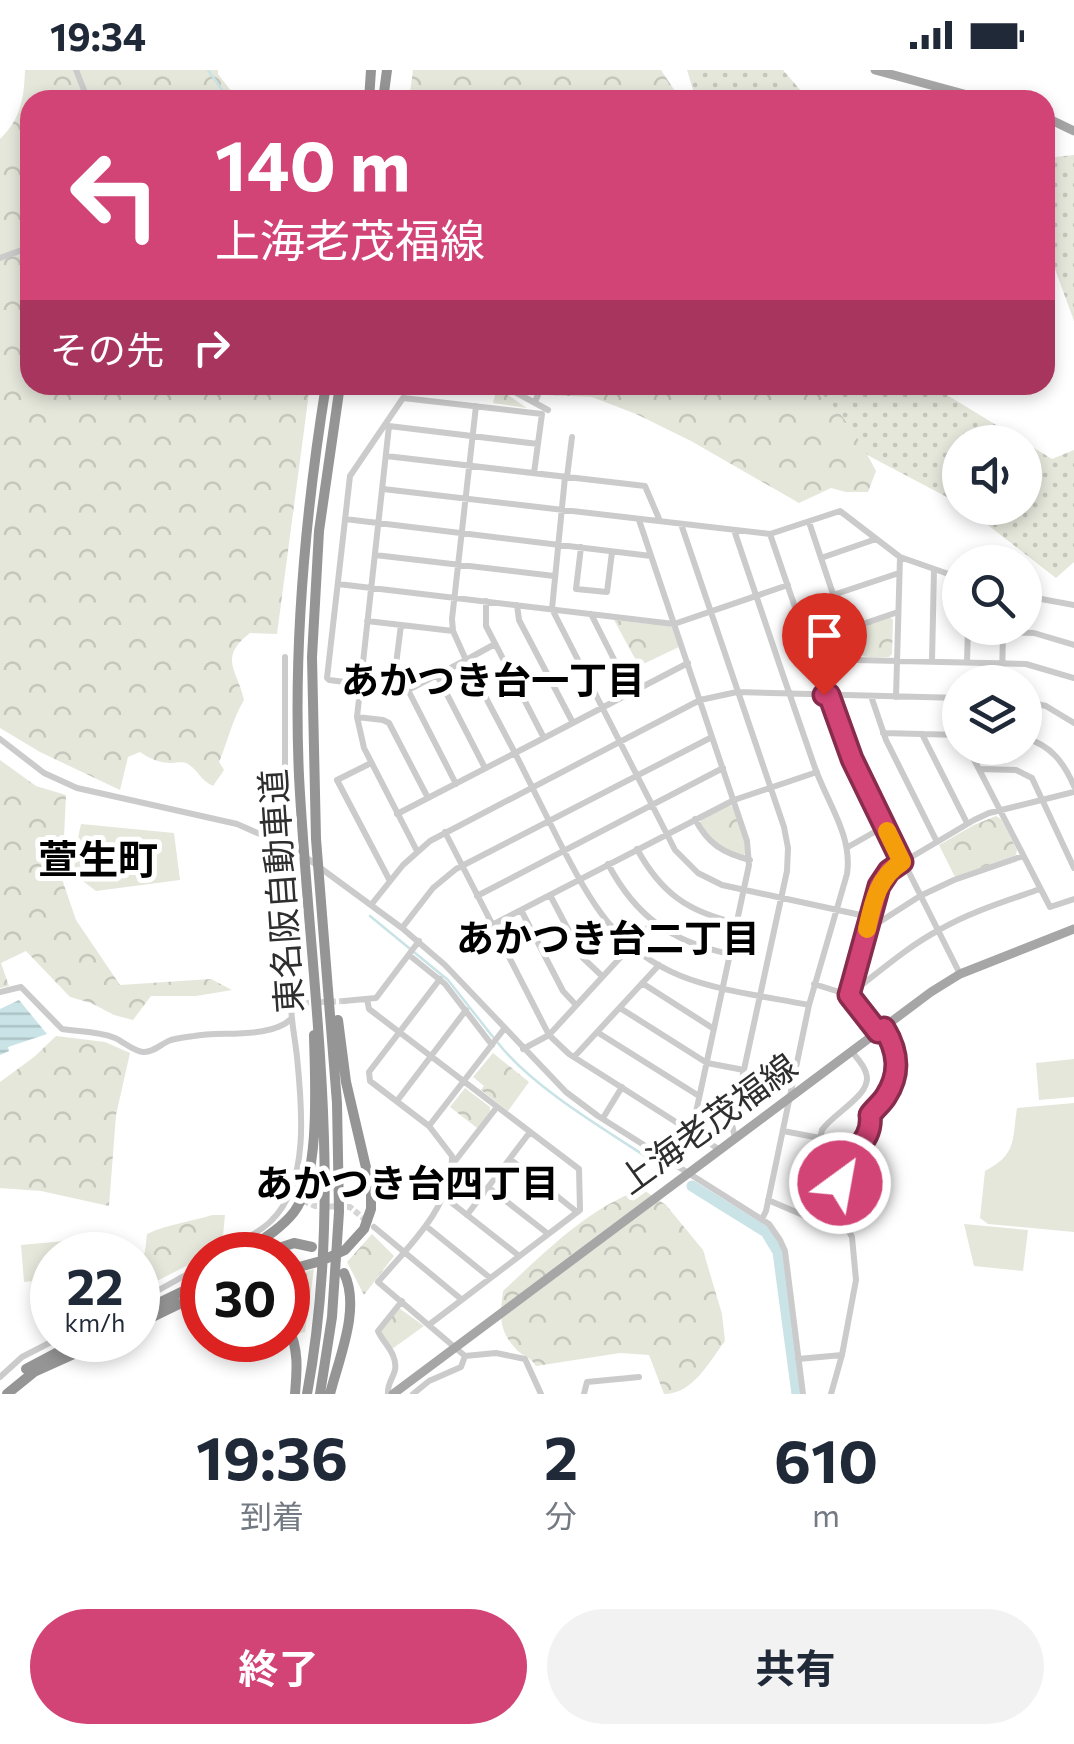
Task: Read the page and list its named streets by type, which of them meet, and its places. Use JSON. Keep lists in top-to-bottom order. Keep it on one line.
{"streets":{"highway":["東名阪自動車道"],"main road":["上海老茂福線"]},"districts":["あかつき台一丁目","萱生町","あかつき台二丁目","あかつき台四丁目"],"page":{"status":"19:34","turn":["140 m","上海老茂福線"],"then":"その先","speed":"22 km/h","limit":"30","eta":["19:36","到着","2","分","610","m"],"buttons":["終了","共有"]}}
